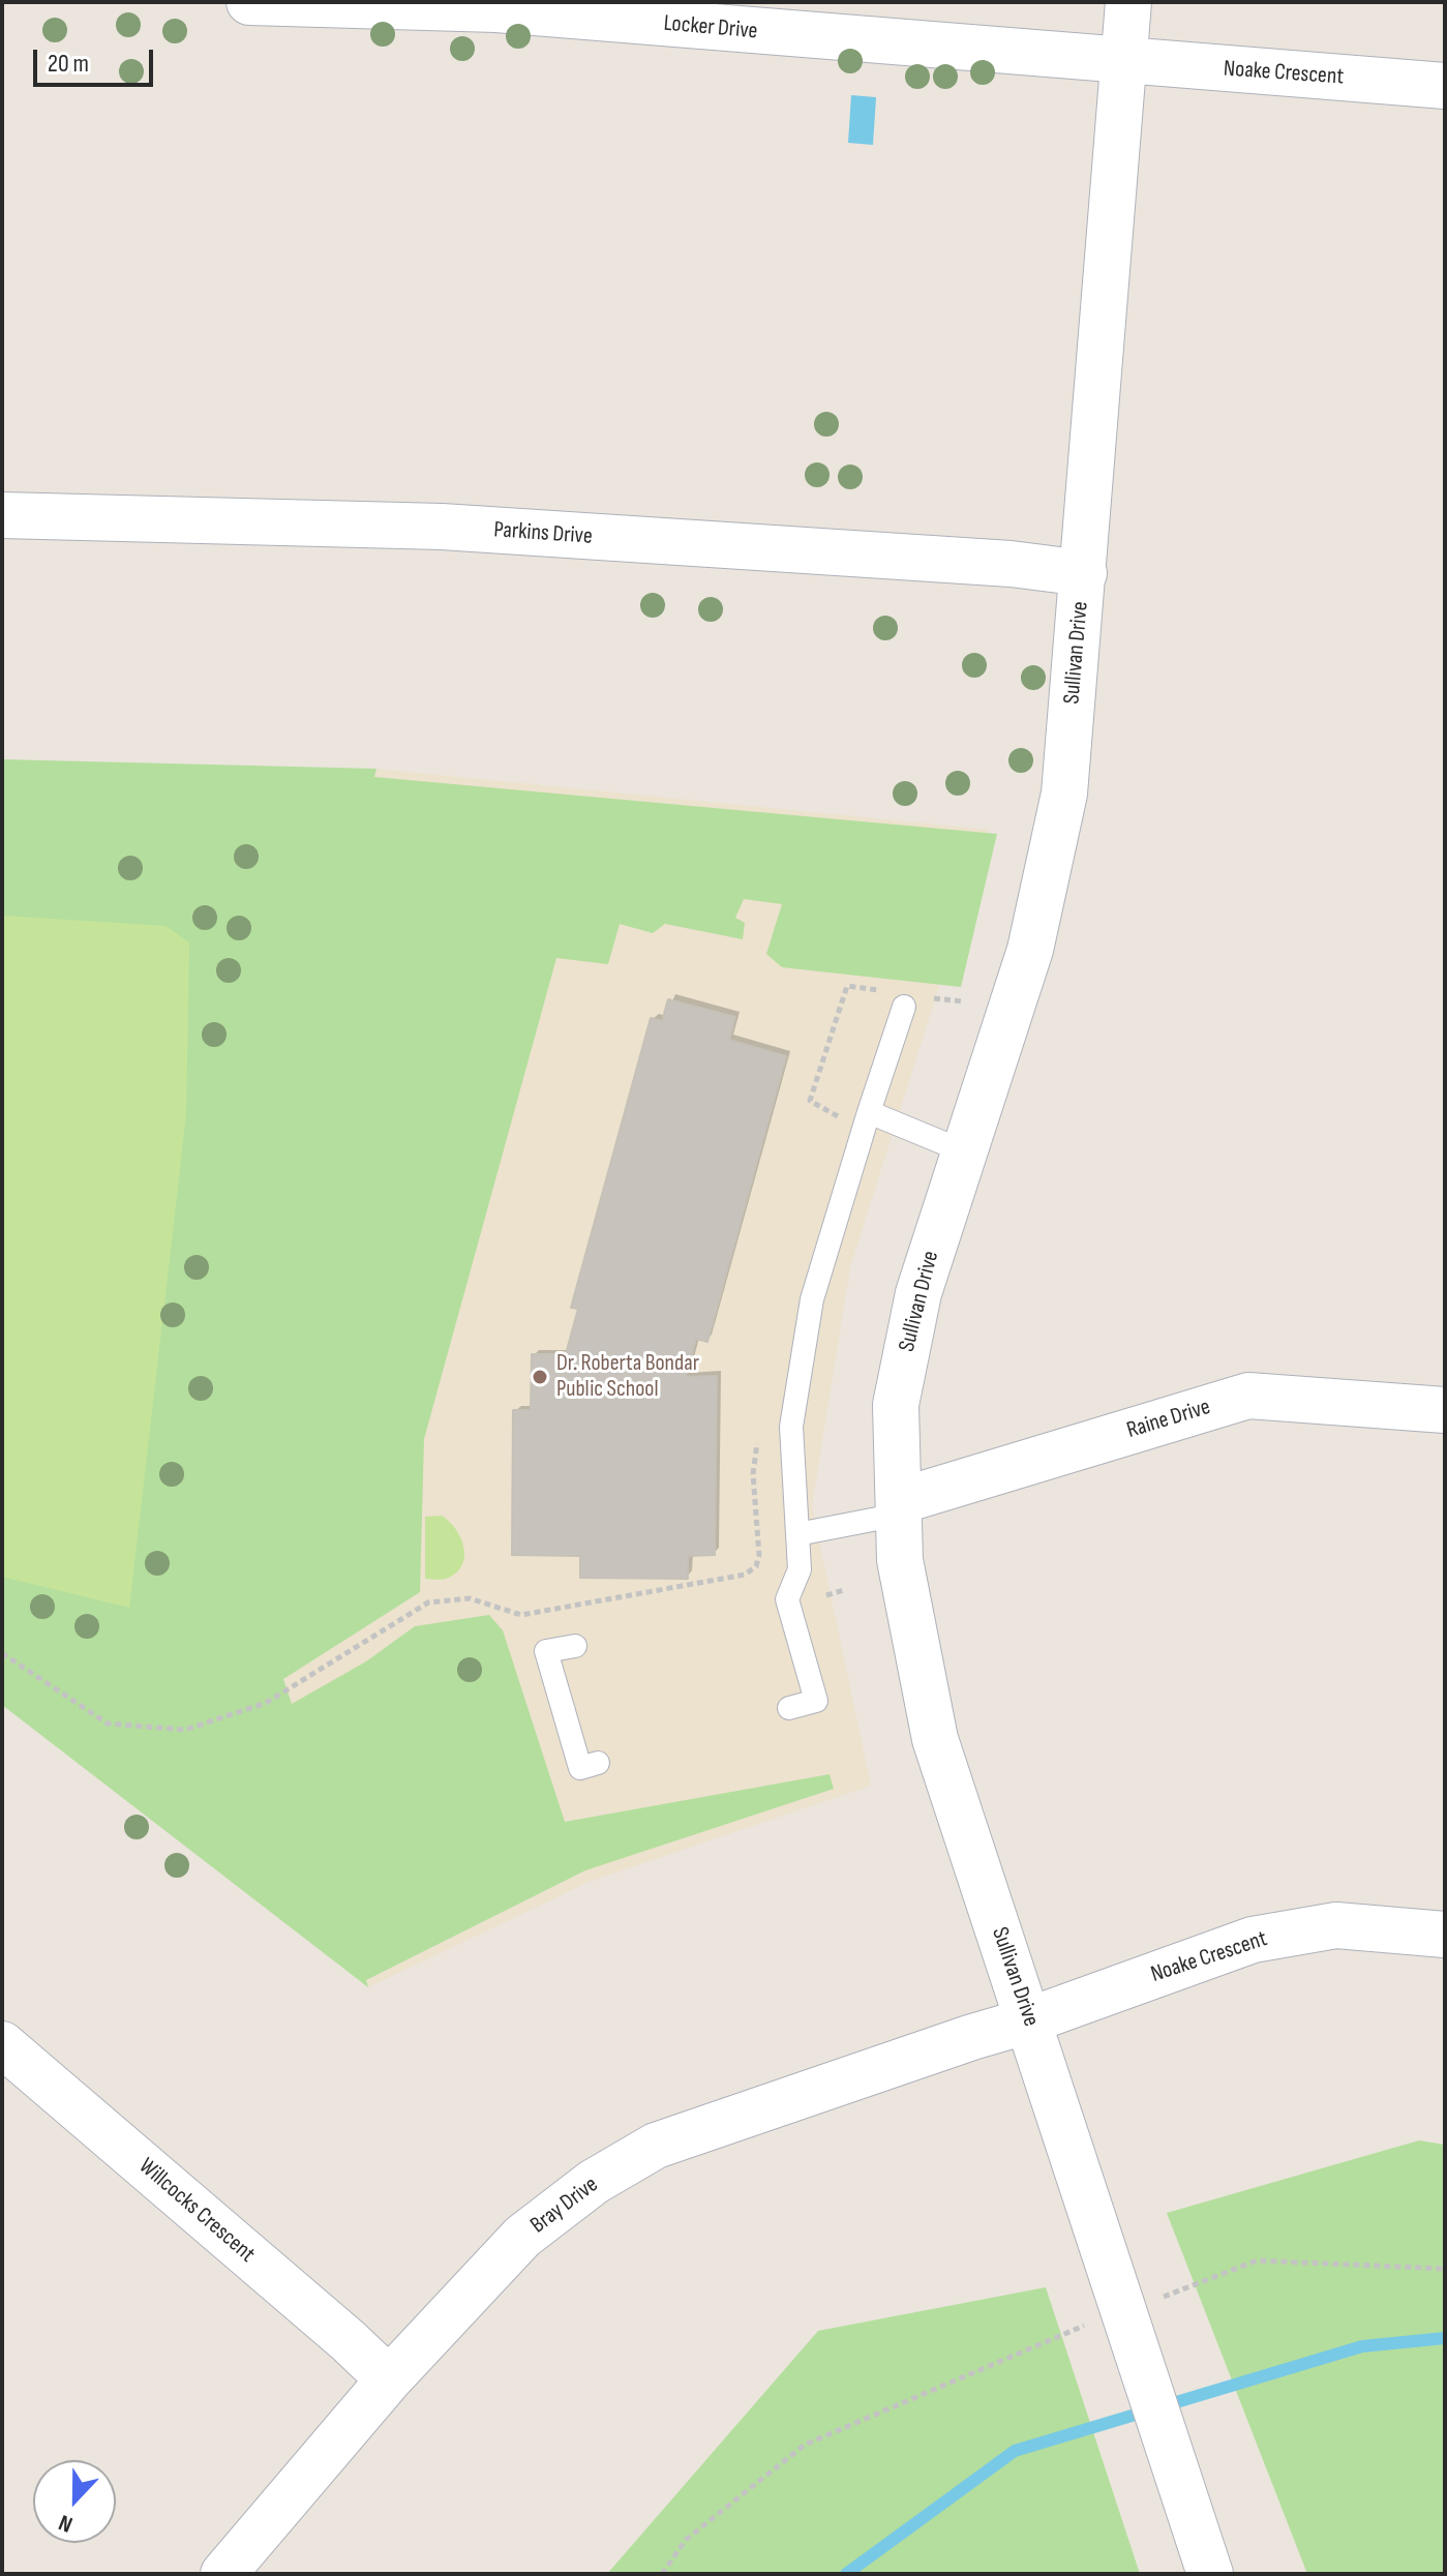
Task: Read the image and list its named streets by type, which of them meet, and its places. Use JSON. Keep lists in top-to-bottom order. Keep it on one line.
{"streets":{"street":["Locker Drive","Noake Crescent","Parkins Drive","Sullivan Drive","Raine Drive","Bray Drive","Willcocks Crescent"]},"crossings":[["Locker Drive","Noake Crescent"],["Locker Drive","Sullivan Drive"],["Noake Crescent","Sullivan Drive"],["Noake Crescent","Bray Drive"],["Parkins Drive","Sullivan Drive"],["Sullivan Drive","Raine Drive"],["Sullivan Drive","Bray Drive"],["Bray Drive","Willcocks Crescent"]],"places":["Dr. Roberta Bondar Public School"],"scale_bar":"20 m","north":"bottom"}
